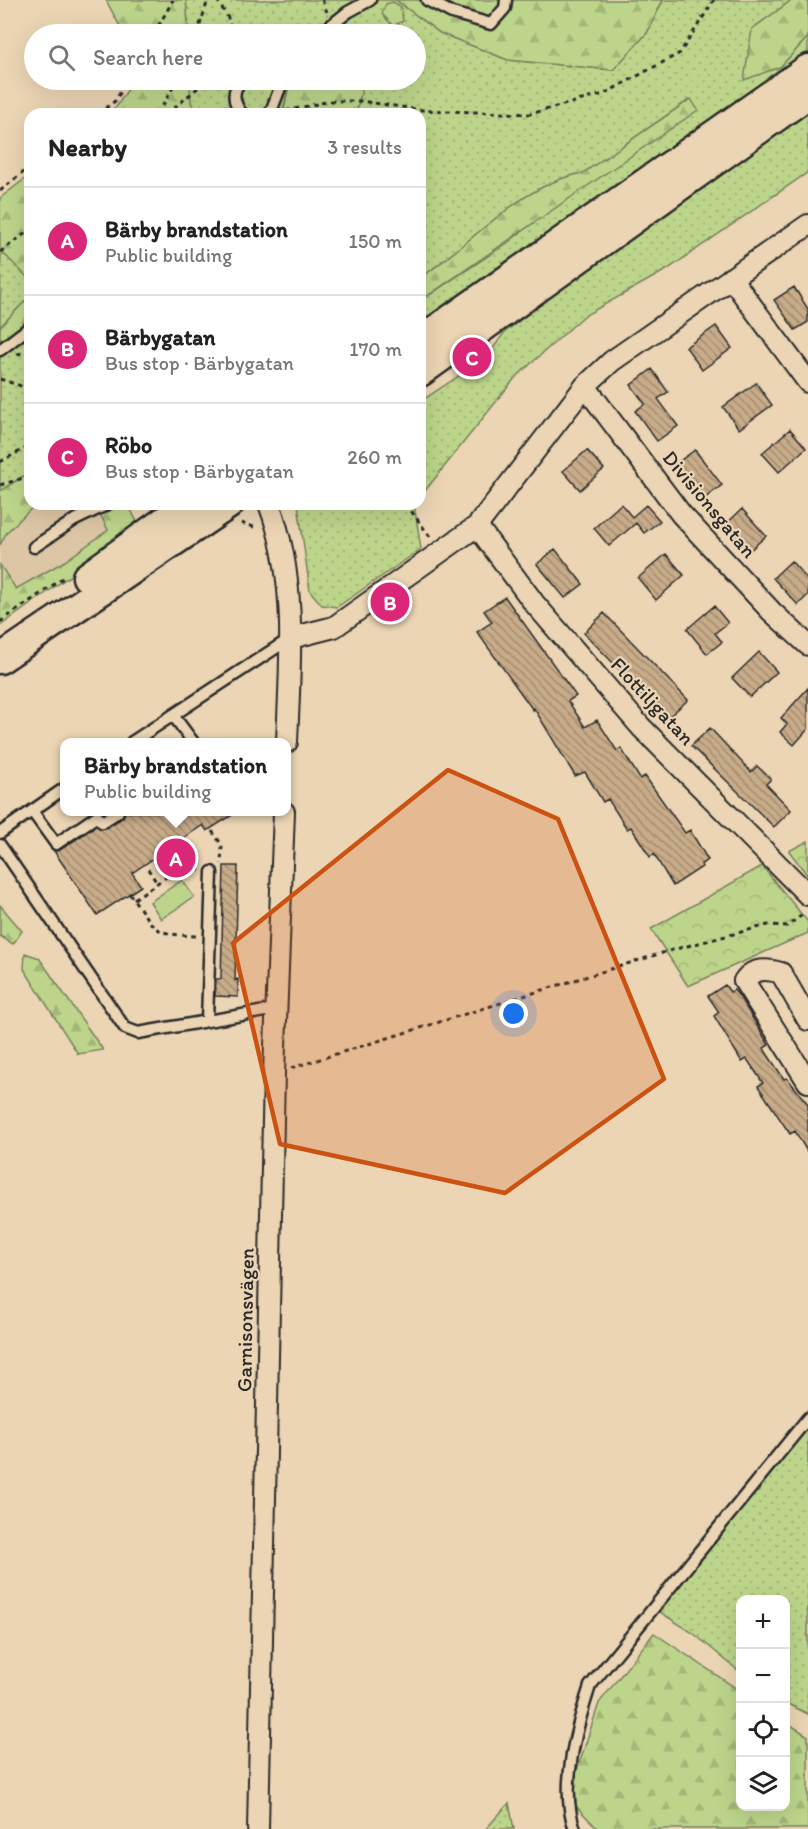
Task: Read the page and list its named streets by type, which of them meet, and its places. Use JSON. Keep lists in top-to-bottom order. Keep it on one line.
{"streets":{"street":["Divisionsgatan","Flottiljgatan","Garnisonsvägen"]},"page":{"search":"Search here","heading":["Nearby","3 results"],"list":[{"mark":"A","name":"Bärby brandstation","note":"Public building","value":"150 m"},{"mark":"B","name":"Bärbygatan","note":"Bus stop · Bärbygatan","value":"170 m"},{"mark":"C","name":"Röbo","note":"Bus stop · Bärbygatan","value":"260 m"}],"pins":["C","B","A"],"popup":["Bärby brandstation","Public building"],"map_buttons":["+","−"]}}
